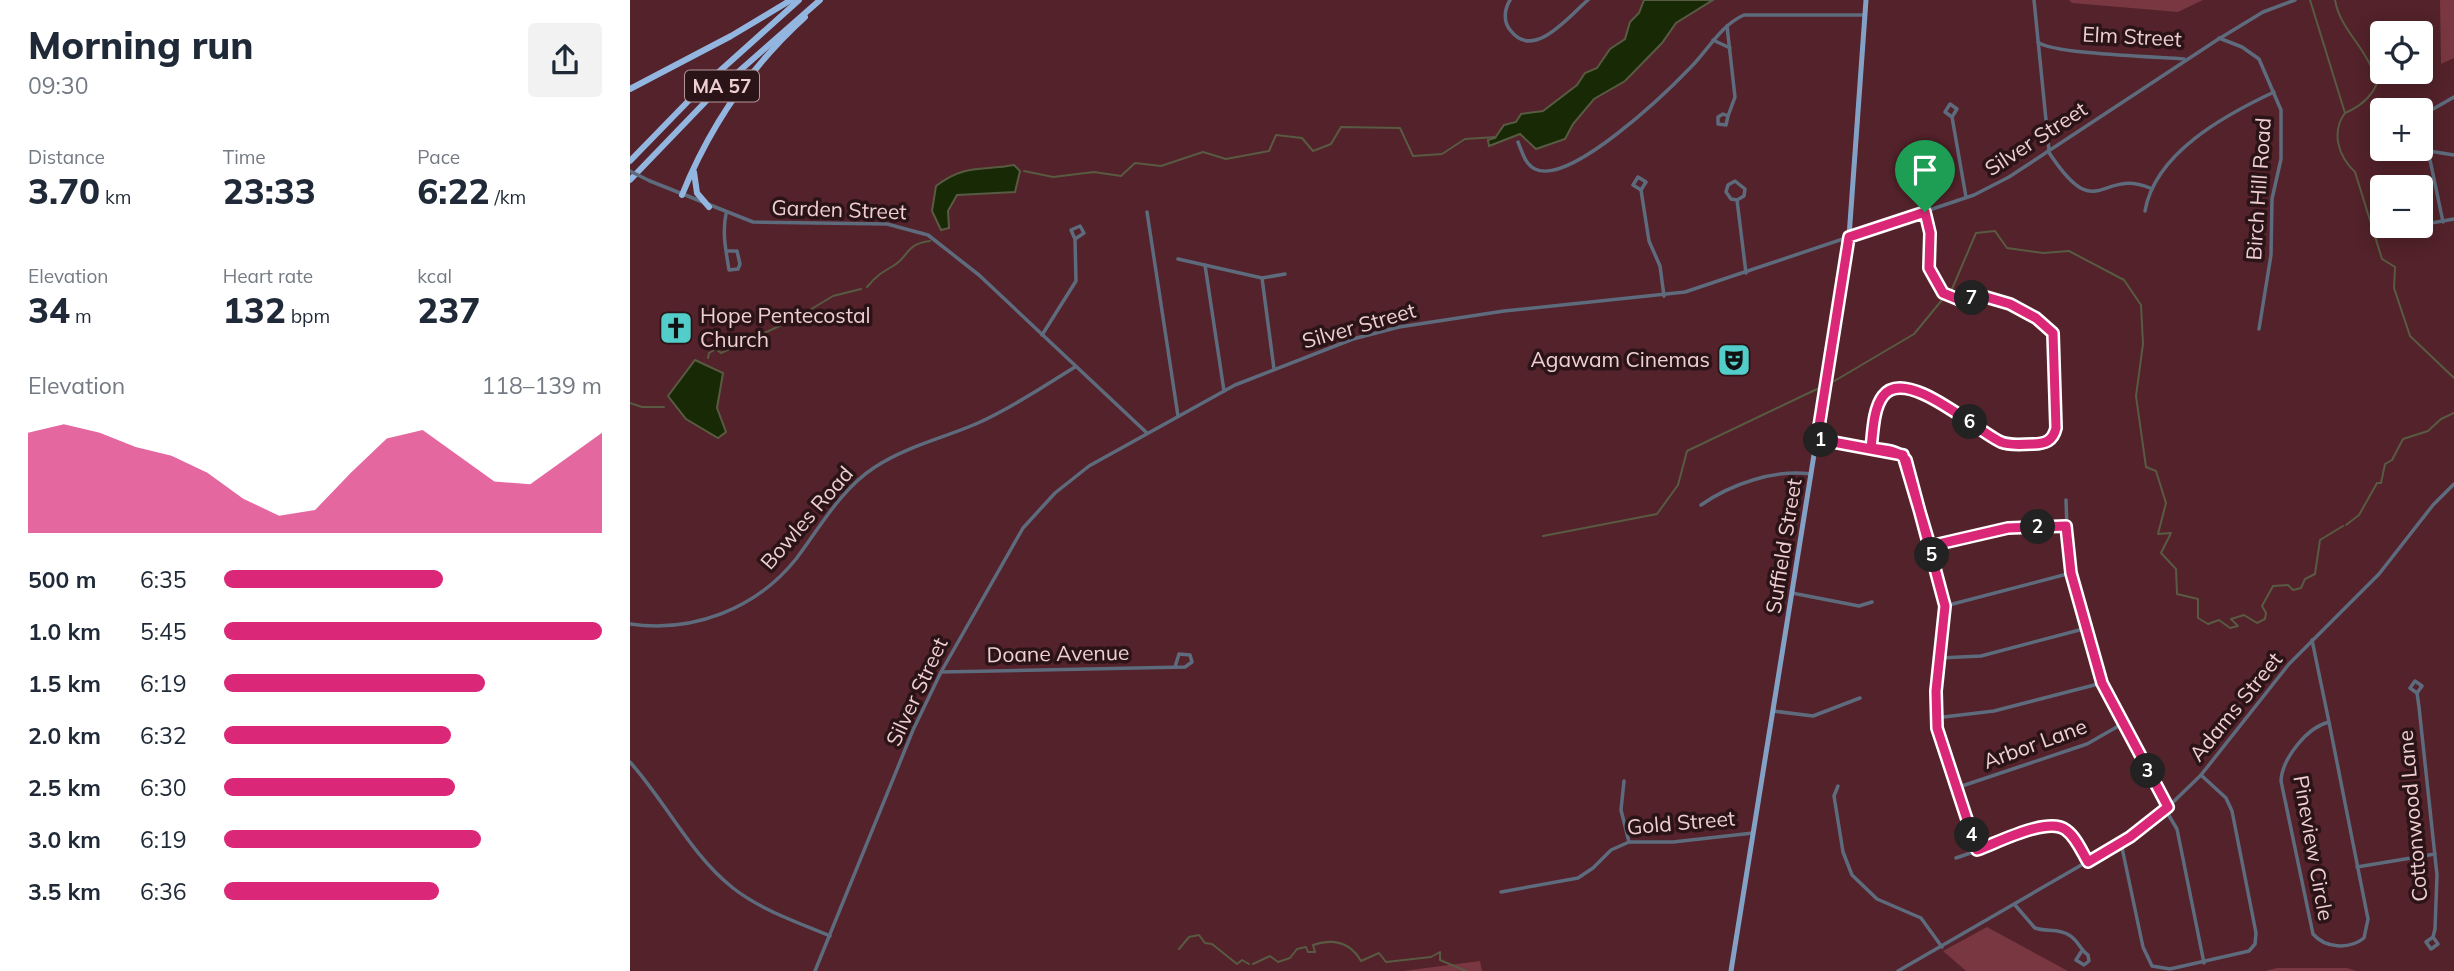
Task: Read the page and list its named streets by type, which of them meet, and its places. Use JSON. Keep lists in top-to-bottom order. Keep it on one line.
{"streets":{"highway":["MA 57"],"main road":["Suffield Street"],"street":["Elm Street","Silver Street","Birch Hill Road","Garden Street","Bowles Road","Doane Avenue","Adams Street","Arbor Lane","Cottonwood Lane","Gold Street","Pineview Circle"]},"crossings":[["Elm Street","Silver Street"],["Elm Street","Birch Hill Road"],["Silver Street","Garden Street"],["Silver Street","Suffield Street"],["Silver Street","Doane Avenue"],["Garden Street","Bowles Road"],["Suffield Street","Gold Street"],["Adams Street","Pineview Circle"]],"places":{"church":["Hope Pentecostal Church"],"theatre":["Agawam Cinemas"]},"page":{"heading":["Morning run","09:30"],"map_buttons":["+","−"],"stats":[["Distance","3.70 km"],["Time","23:33"],["Pace","6:22 /km"],["Elevation","34 m"],["Heart rate","132 bpm"],["kcal","237"]],"pins":["7","6","1","2","5","3","4"],"chart":["Elevation","118–139 m"],"list":[{"name":"500 m","note":"6:35"},{"name":"1.0 km","note":"5:45"},{"name":"1.5 km","note":"6:19"},{"name":"2.0 km","note":"6:32"},{"name":"2.5 km","note":"6:30"},{"name":"3.0 km","note":"6:19"},{"name":"3.5 km","note":"6:36"}]}}
